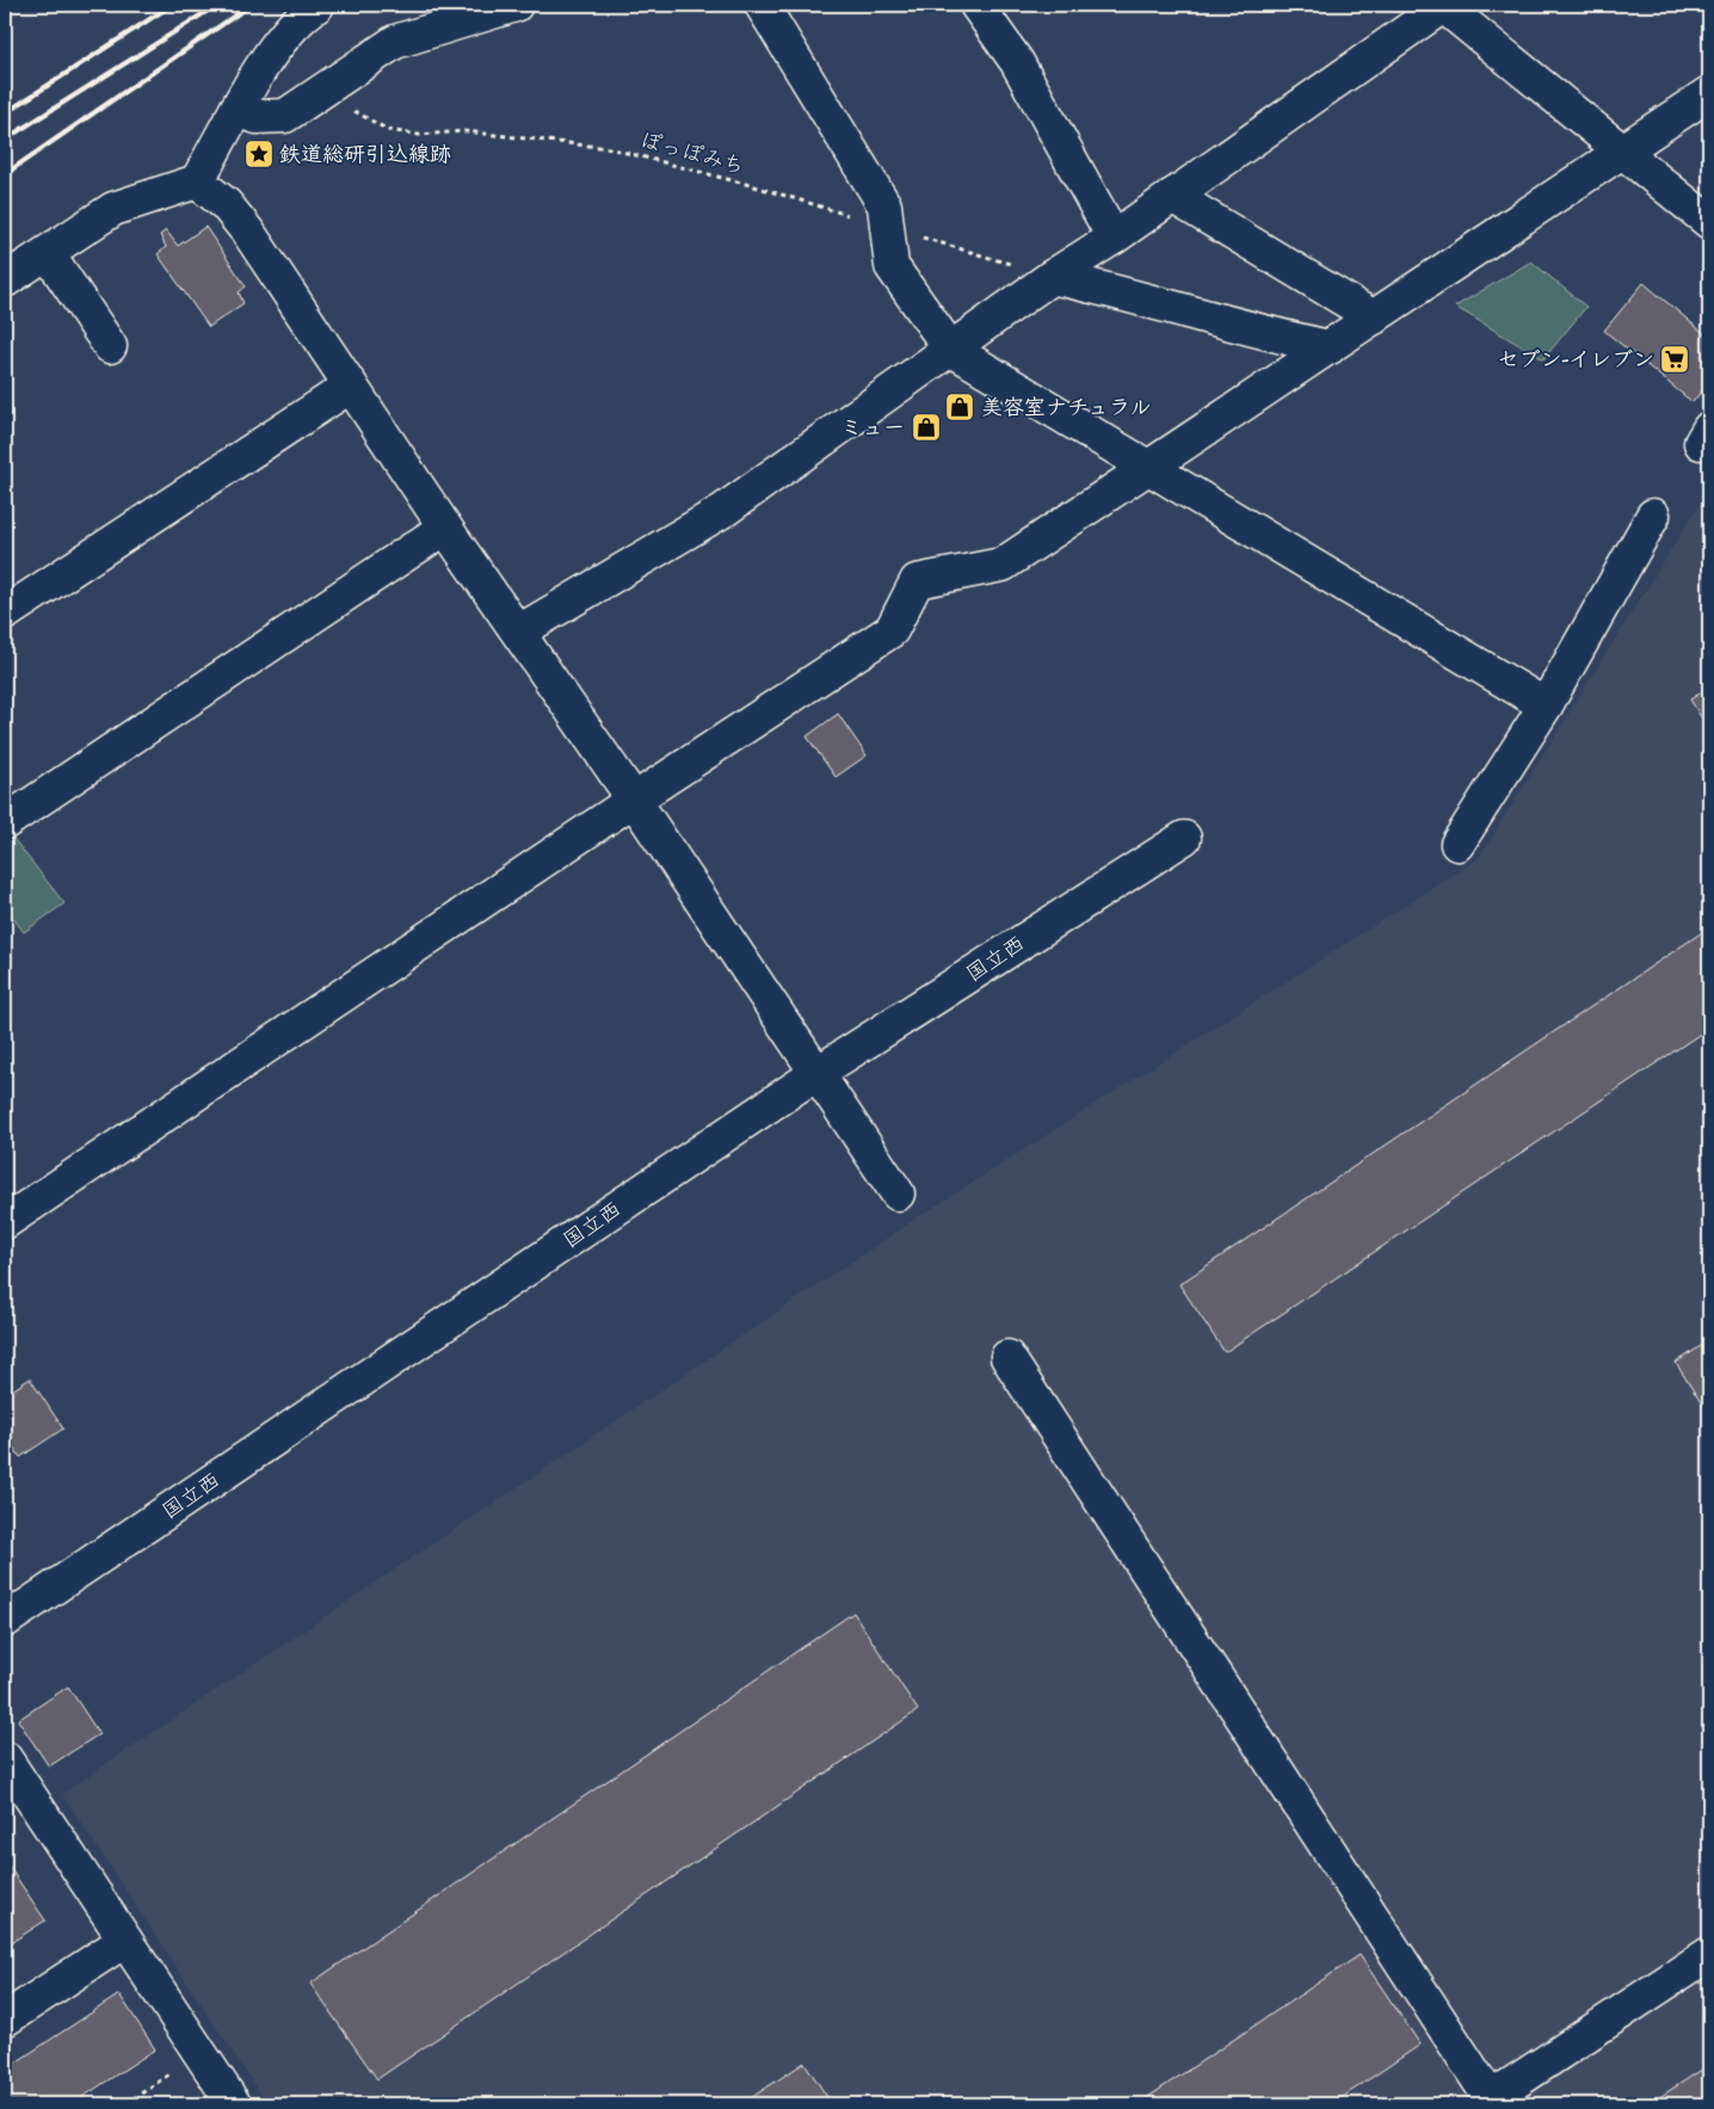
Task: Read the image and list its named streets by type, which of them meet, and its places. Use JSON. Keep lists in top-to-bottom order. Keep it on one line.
{"streets":{"street":["国立西"],"path":["ぽっぽみち"]},"places":{"place":["鉄道総研引込線跡"],"supermarket":["セブン-イレブン"],"shop":["美容室ナチュラル","ミュー"]}}
